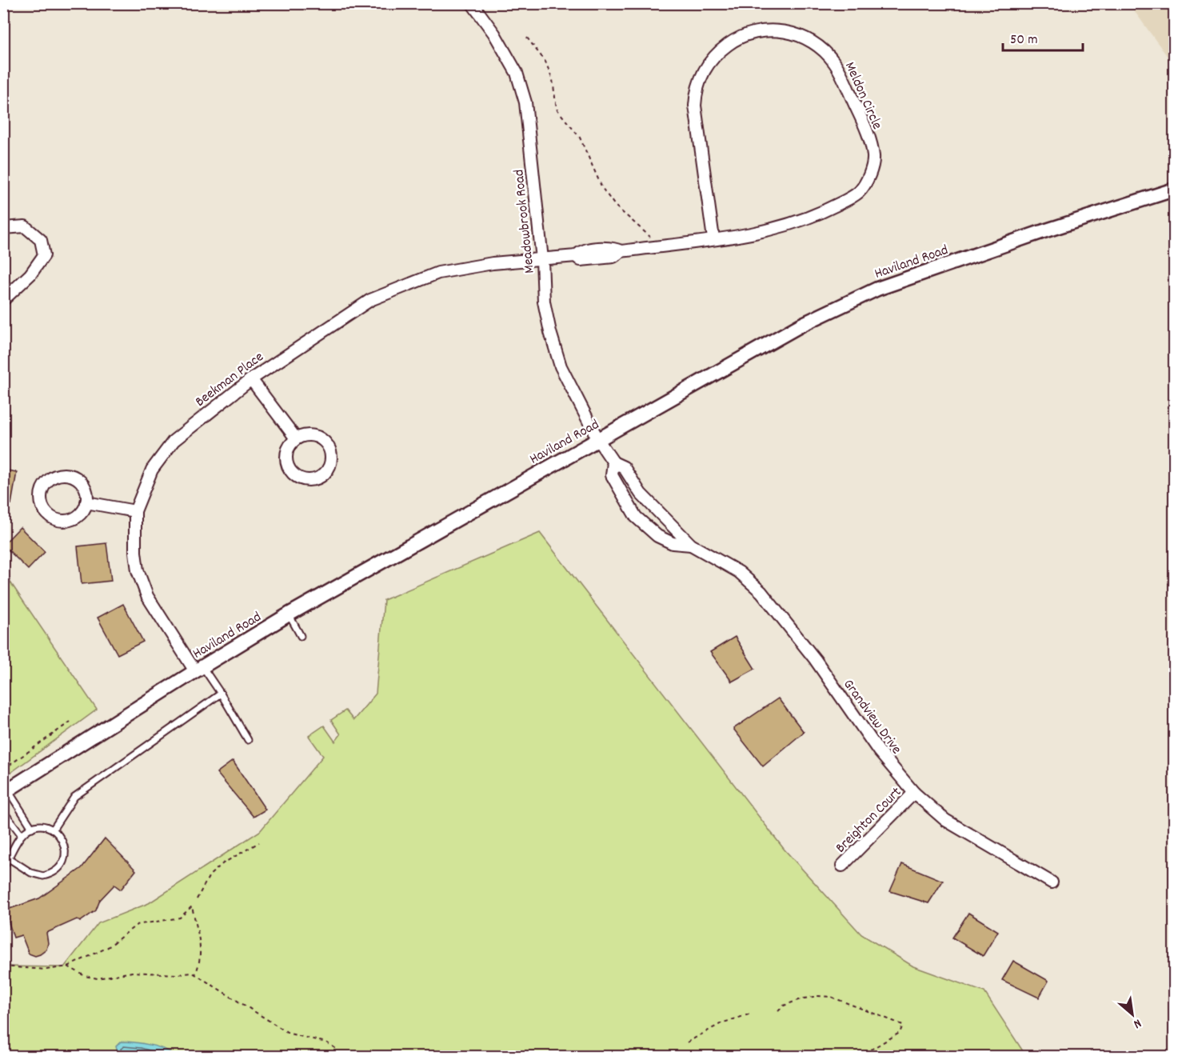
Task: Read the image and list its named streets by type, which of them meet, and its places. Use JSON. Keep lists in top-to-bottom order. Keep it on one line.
{"streets":{"street":["Meldon Circle","Meadowbrook Road","Haviland Road","Beekman Place","Grandview Drive","Breighton Court"]},"crossings":[["Meldon Circle","Meadowbrook Road"],["Meldon Circle","Beekman Place"],["Meadowbrook Road","Haviland Road"],["Meadowbrook Road","Beekman Place"],["Meadowbrook Road","Grandview Drive"],["Haviland Road","Beekman Place"],["Grandview Drive","Breighton Court"]],"scale_bar":"50 m","north":"bottom right"}
